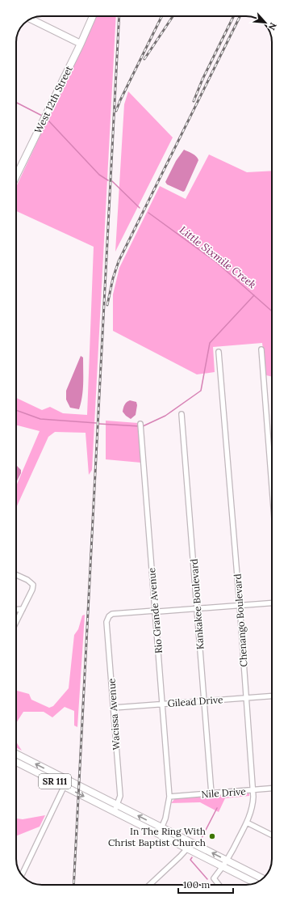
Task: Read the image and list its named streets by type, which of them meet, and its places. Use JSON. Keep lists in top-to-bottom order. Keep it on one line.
{"streets":{"main road":["West 12th Street","SR 111"],"street":["Kankakee Boulevard","Rio Grande Avenue","Chenango Boulevard","Gilead Drive","Wacissa Avenue","Nile Drive"]},"crossings":[["Kankakee Boulevard","Gilead Drive"],["Kankakee Boulevard","Nile Drive"],["Rio Grande Avenue","Gilead Drive"],["Rio Grande Avenue","Wacissa Avenue"],["Rio Grande Avenue","SR 111"],["Rio Grande Avenue","Nile Drive"],["Chenango Boulevard","Gilead Drive"],["Chenango Boulevard","SR 111"],["Chenango Boulevard","Nile Drive"],["Gilead Drive","Wacissa Avenue"],["Wacissa Avenue","SR 111"]],"water":["Little Sixmile Creek"],"places":["In The Ring With Christ Baptist Church"],"scale_bar":"100 m","north":"bottom right"}
